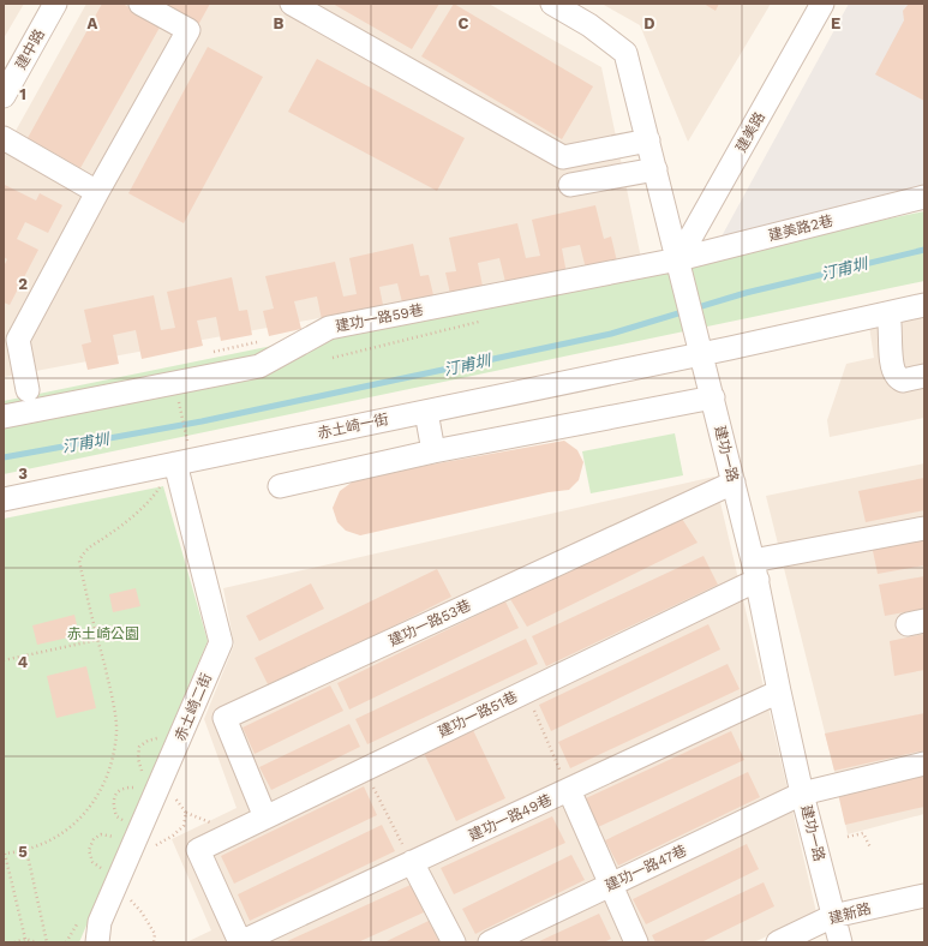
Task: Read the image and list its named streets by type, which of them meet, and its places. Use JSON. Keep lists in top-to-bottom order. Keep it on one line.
{"streets":{"street":["建中路","建美路","建美路2巷","建功一路59巷","赤土崎一街","建功一路","建功一路53巷","赤土崎二街","建功一路51巷","建功一路49巷","建功一路47巷","建新路"]},"crossings":[["建美路","建美路2巷"],["建美路","建功一路59巷"],["建美路","建功一路"],["建美路2巷","建功一路59巷"],["建美路2巷","建功一路"],["建功一路59巷","建功一路"],["赤土崎一街","建功一路"],["赤土崎一街","赤土崎二街"],["建功一路","建功一路53巷"],["建功一路","建功一路51巷"],["建功一路","建功一路49巷"],["建功一路","建功一路47巷"],["建功一路","建新路"],["建功一路53巷","建功一路51巷"],["建功一路51巷","建功一路49巷"]],"water":["汀甫圳"],"parks":["赤土崎公園"],"grid":{"columns":["A","B","C","D","E"],"rows":["1","2","3","4","5"]}}
